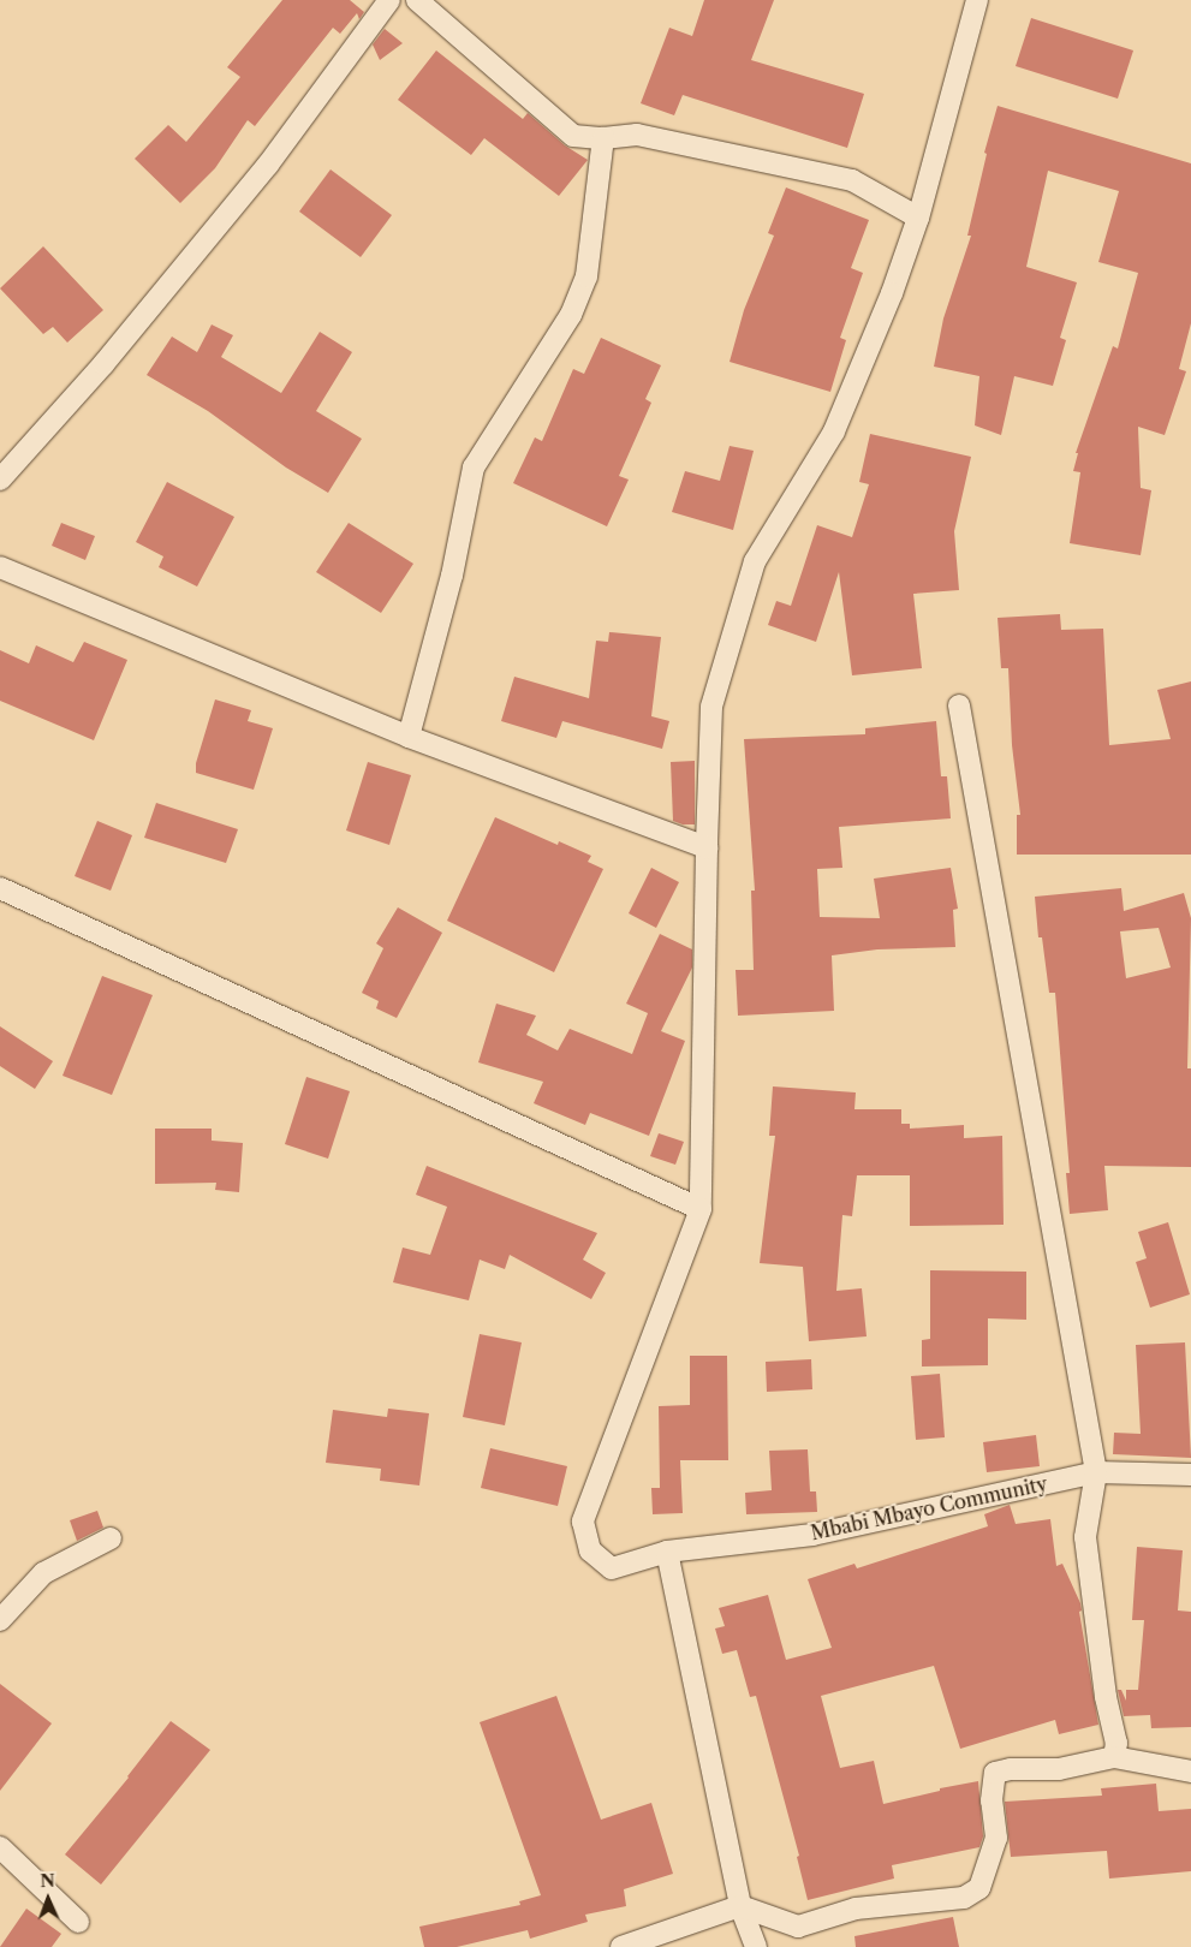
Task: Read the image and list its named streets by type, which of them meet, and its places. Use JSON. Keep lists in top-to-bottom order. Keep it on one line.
{"streets":{"street":["Mbabi Mbayo Community"]},"north":"top"}
